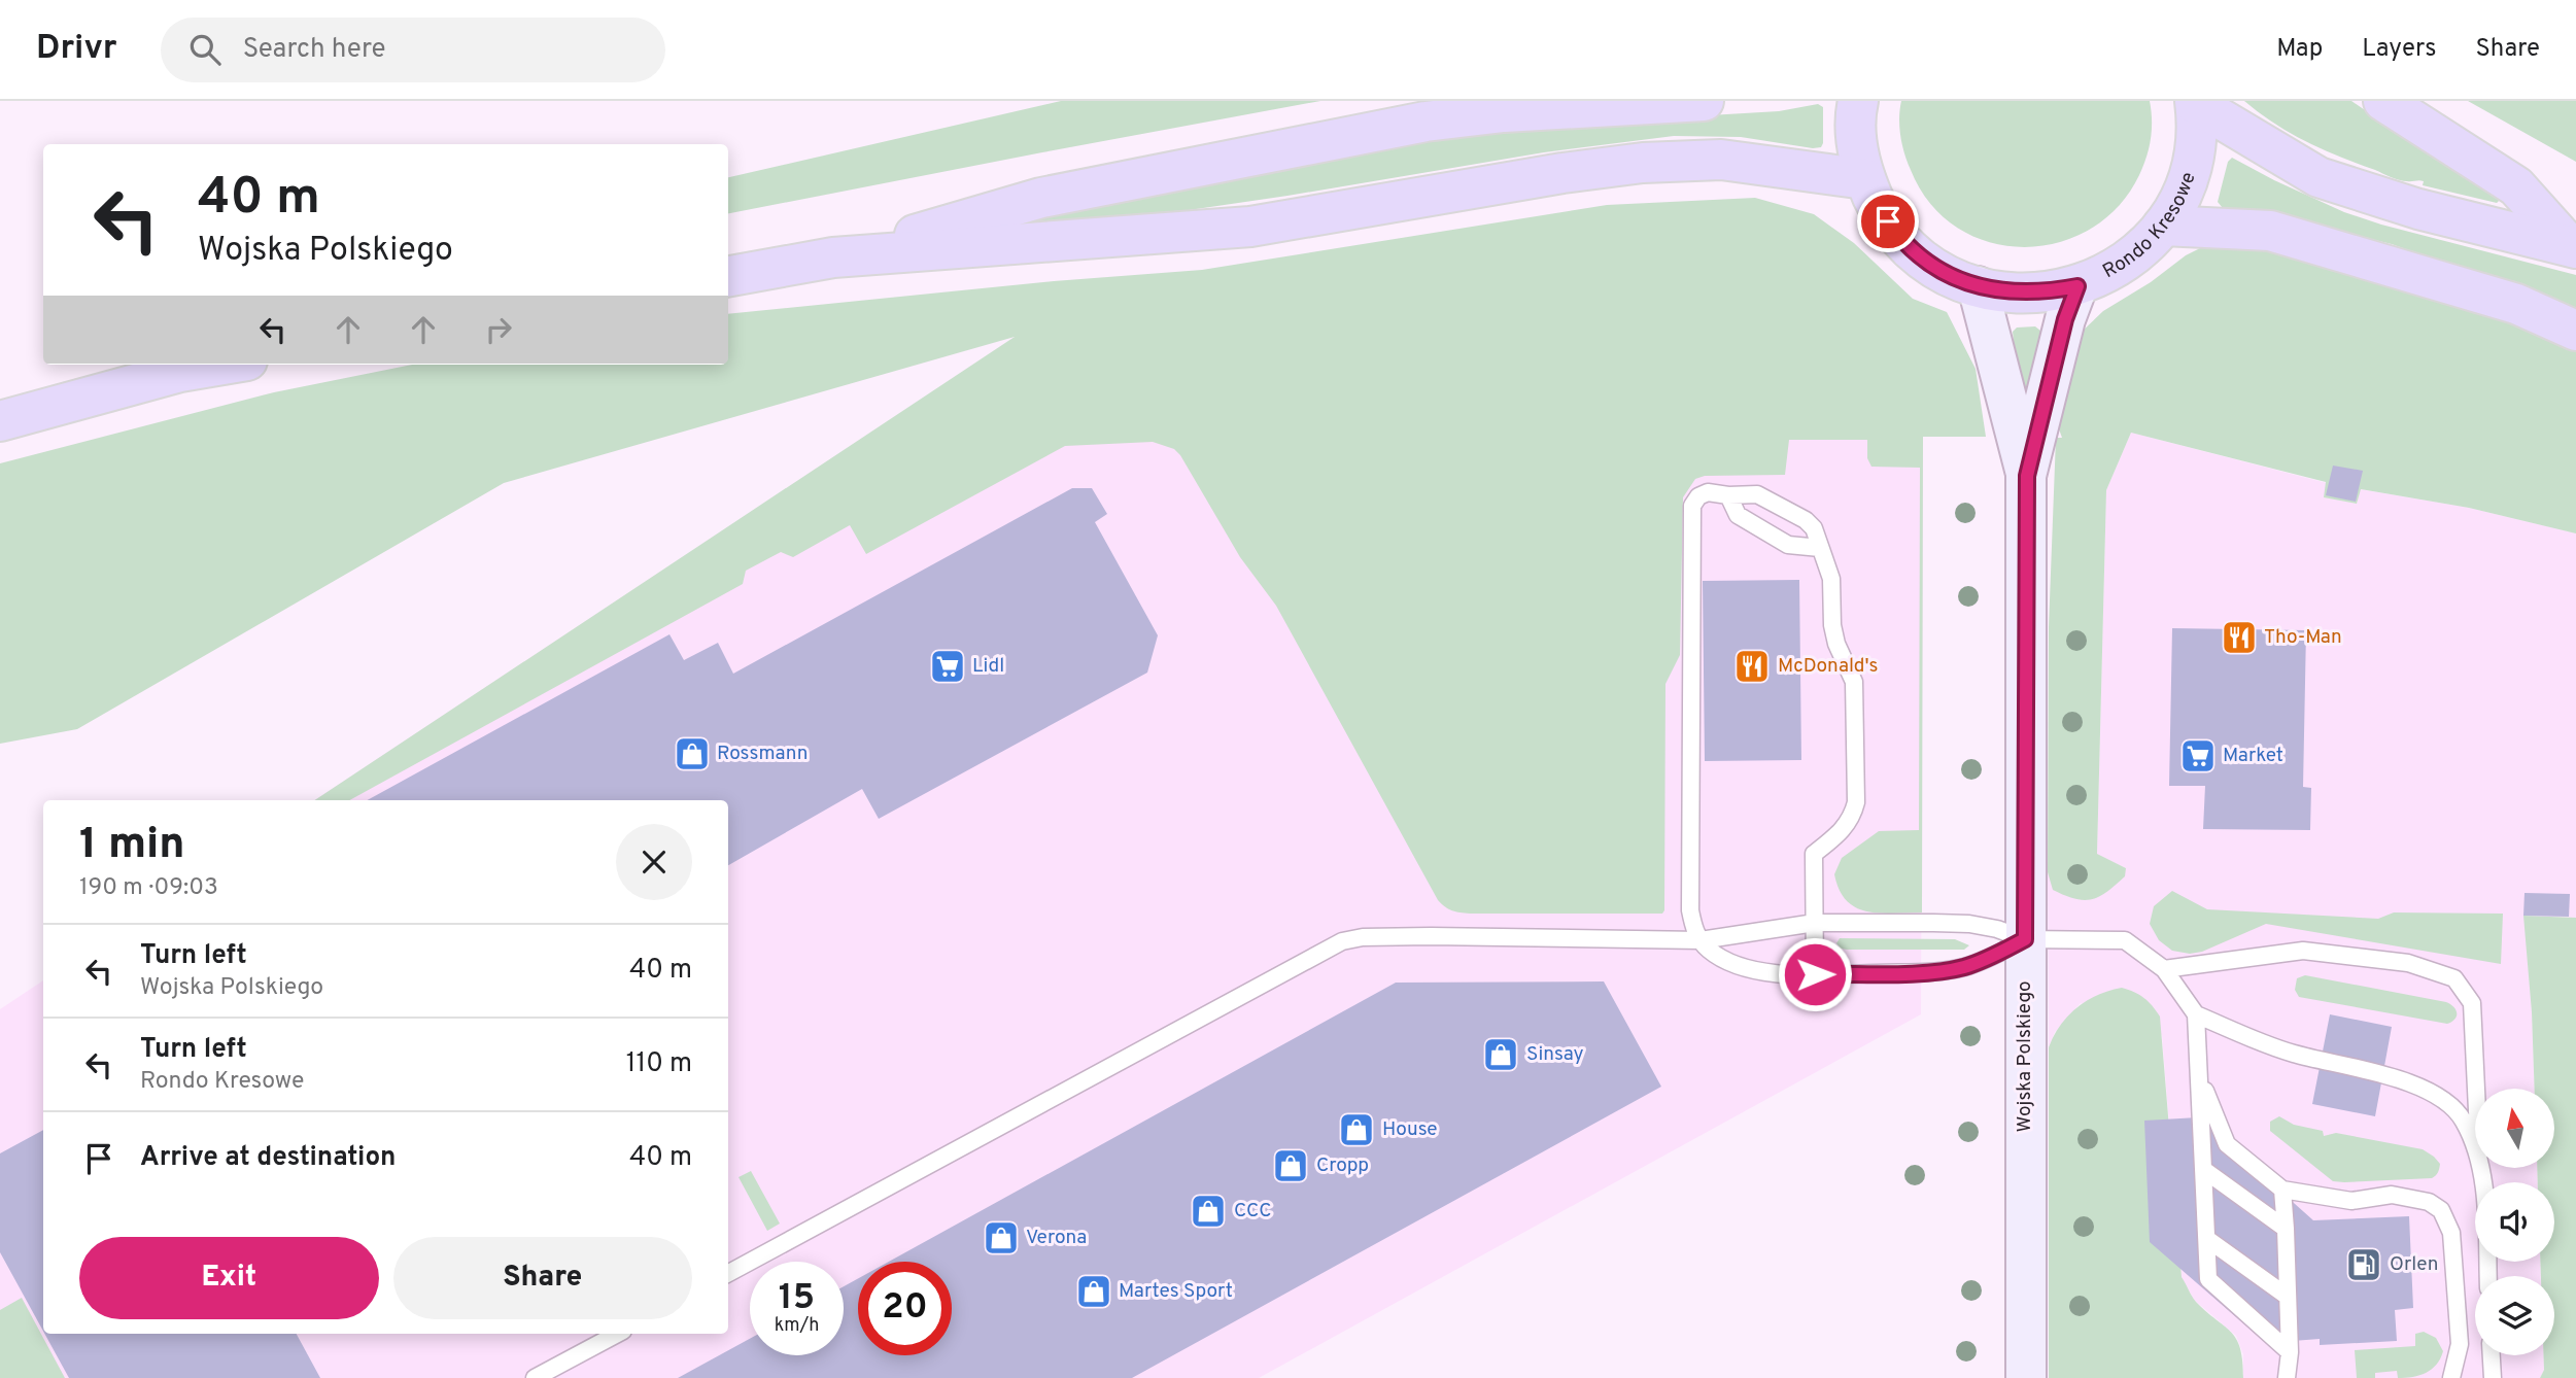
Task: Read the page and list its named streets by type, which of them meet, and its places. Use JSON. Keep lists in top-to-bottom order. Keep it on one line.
{"streets":{"main road":["Rondo Kresowe"],"street":["Wojska Polskiego"]},"crossings":[["Rondo Kresowe","Wojska Polskiego"]],"places":{"restaurant":["Tho-Man","McDonald's"],"supermarket":["Lidl","Market"],"shop":["Rossmann","Sinsay","House","Cropp","CCC","Verona","Martes Sport"],"fuel station":["Orlen"]},"north":"top","page":{"header":"Drivr","search":"Search here","nav":["Map","Layers","Share"],"turn":["40 m","Wojska Polskiego"],"heading":["1 min","190 m · 09:03"],"list":[{"name":"Turn left","note":"Wojska Polskiego","value":"40 m"},{"name":"Turn left","note":"Rondo Kresowe","value":"110 m"},{"name":"Arrive at destination","value":"40 m"}],"buttons":["Exit","Share"],"speed":"15 km/h","limit":"20"}}
